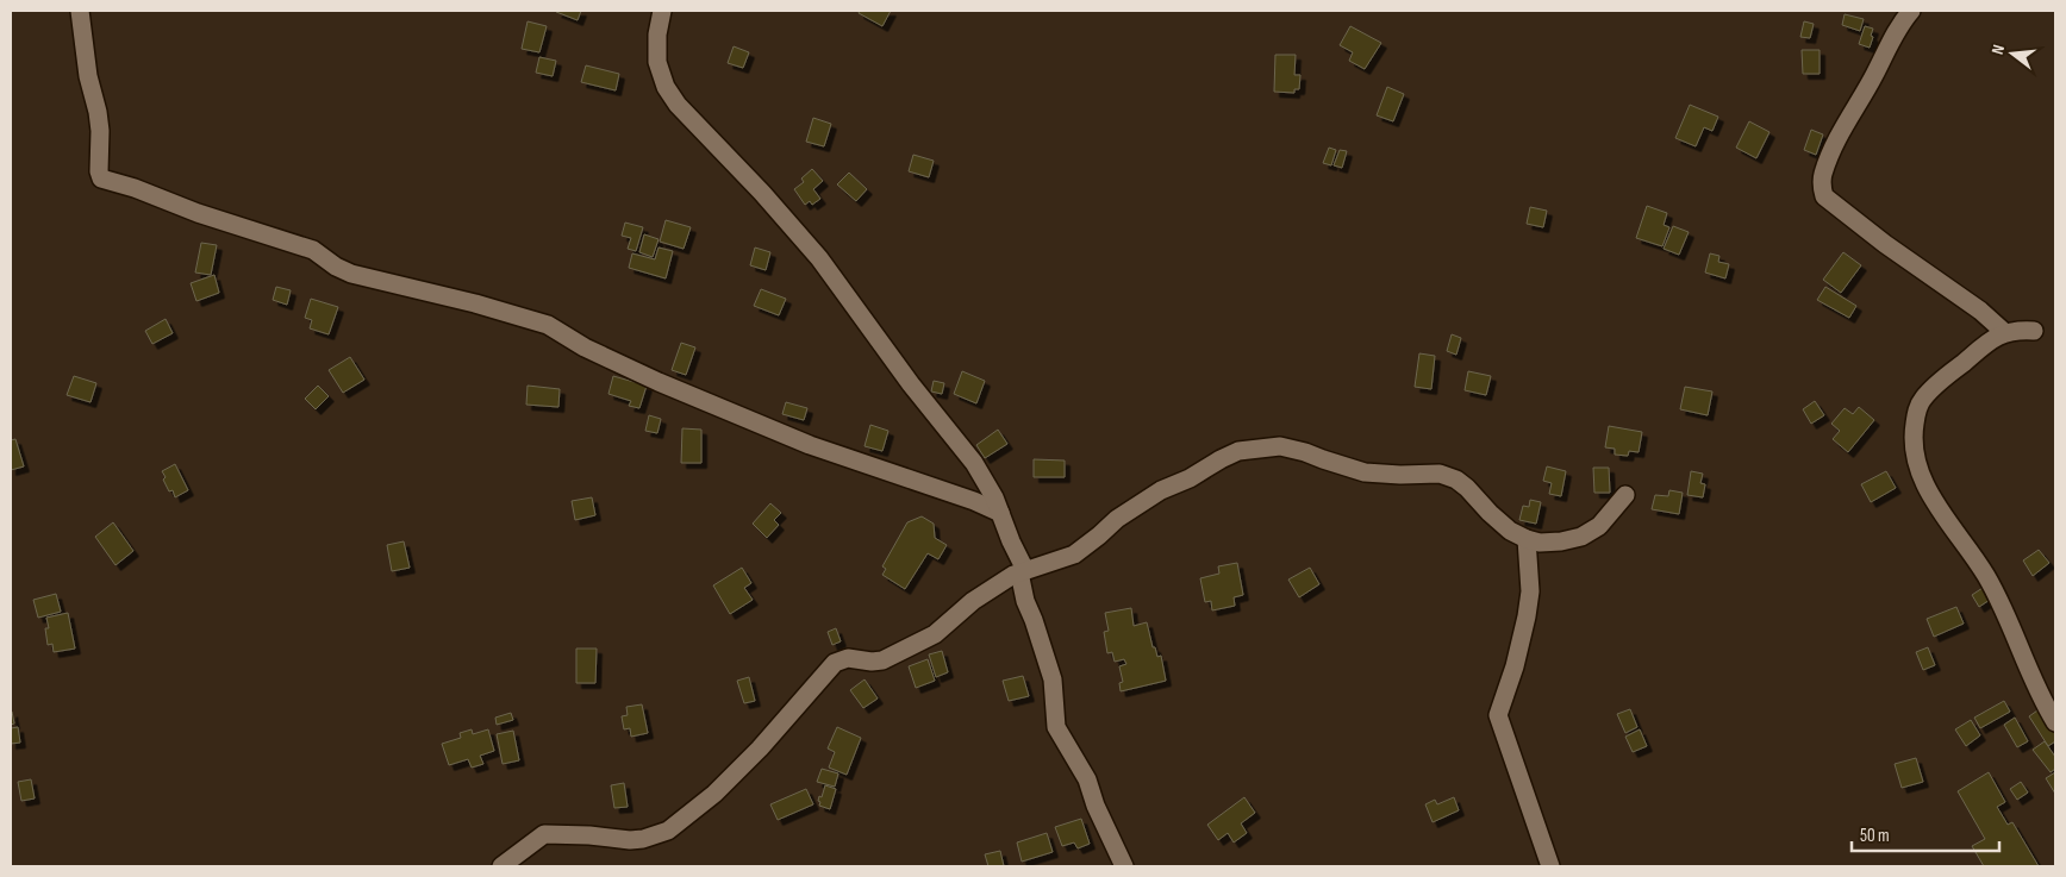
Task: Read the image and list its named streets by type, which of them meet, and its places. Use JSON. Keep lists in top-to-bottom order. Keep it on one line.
{"scale_bar":"50 m","north":"left"}
